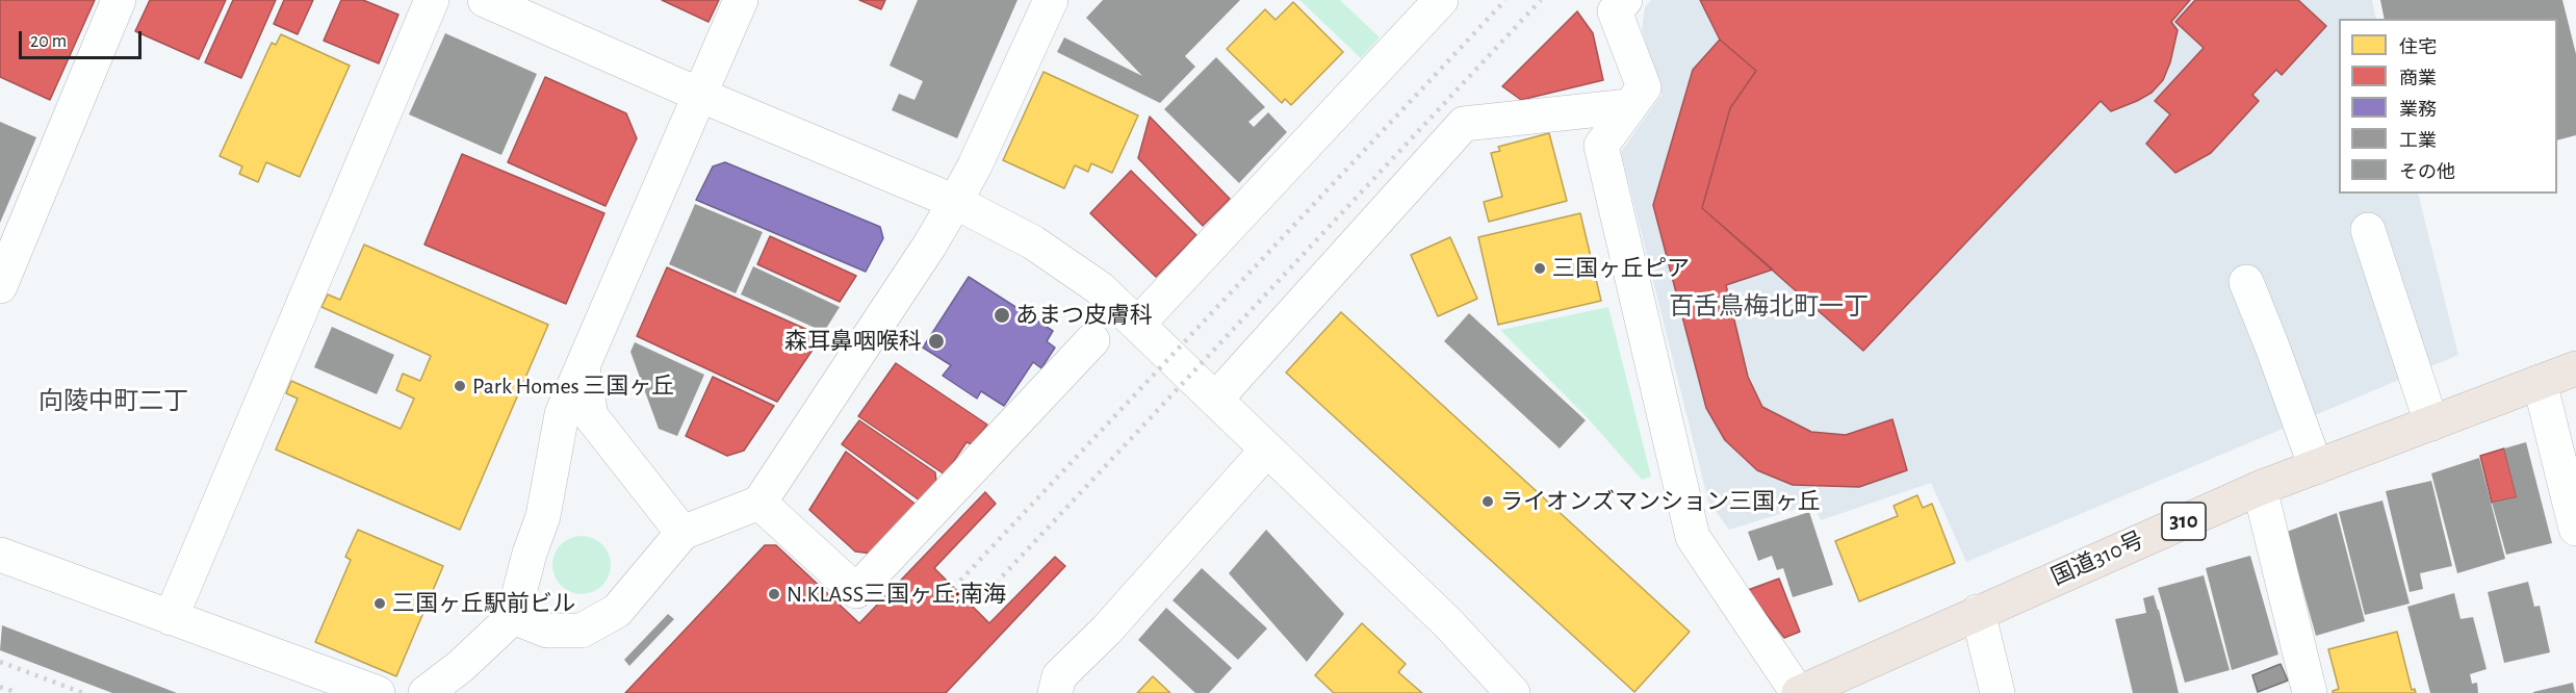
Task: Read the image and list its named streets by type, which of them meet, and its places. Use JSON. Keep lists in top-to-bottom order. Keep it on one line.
{"streets":{"highway":["310","国道310号"]},"districts":["百舌鳥梅北町一丁","向陵中町二丁"],"places":["三国ヶ丘ピア","あまつ皮膚科","森耳鼻咽喉科","Park Homes 三国ヶ丘","ライオンズマンション三国ヶ丘","N.KLASS三国ヶ丘;南海","三国ヶ丘駅前ビル"],"legend":["住宅","商業","業務","工業","その他"],"scale_bar":"20 m"}
